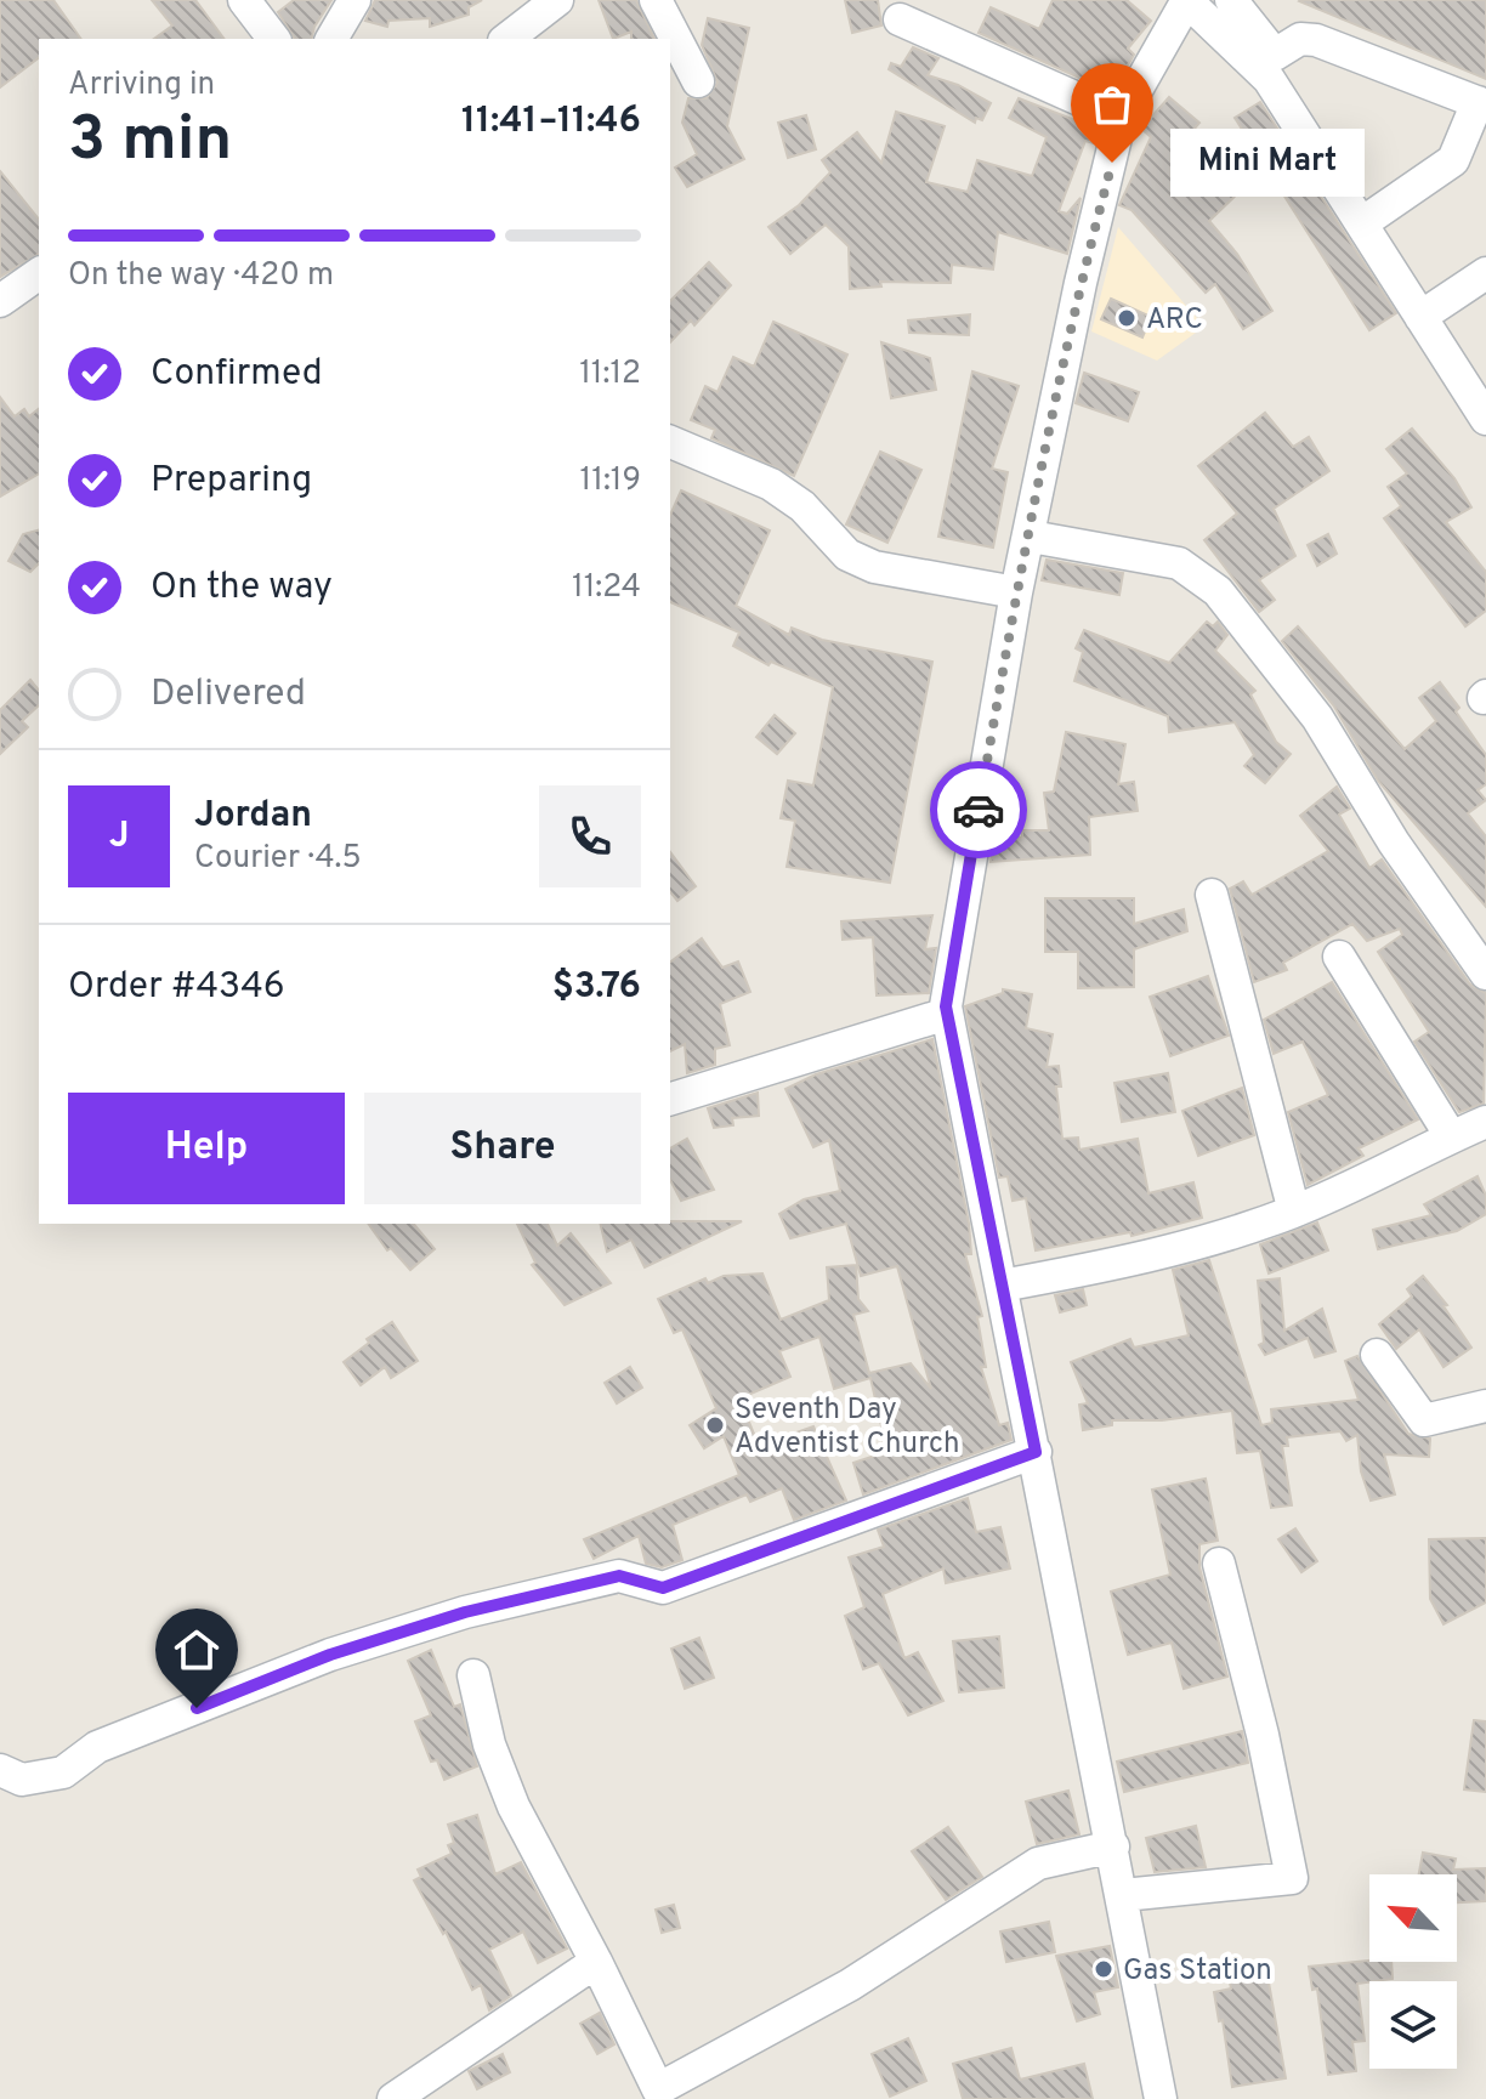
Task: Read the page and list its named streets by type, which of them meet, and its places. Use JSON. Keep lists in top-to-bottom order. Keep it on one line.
{"places":["Mini Mart","ARC","Seventh Day Adventist Church","Gas Station"],"north":"top left","page":{"heading":["3 min","Arriving in","11:41–11:46"],"panel":["Jordan","Courier · 4.5","Order #4346","$3.76"],"bubble":"Mini Mart","bar":"On the way · 420 m","list":[["Confirmed","11:12"],["Preparing","11:19"],["On the way","11:24"],"Delivered"],"round":"J","buttons":["Help","Share"]}}
